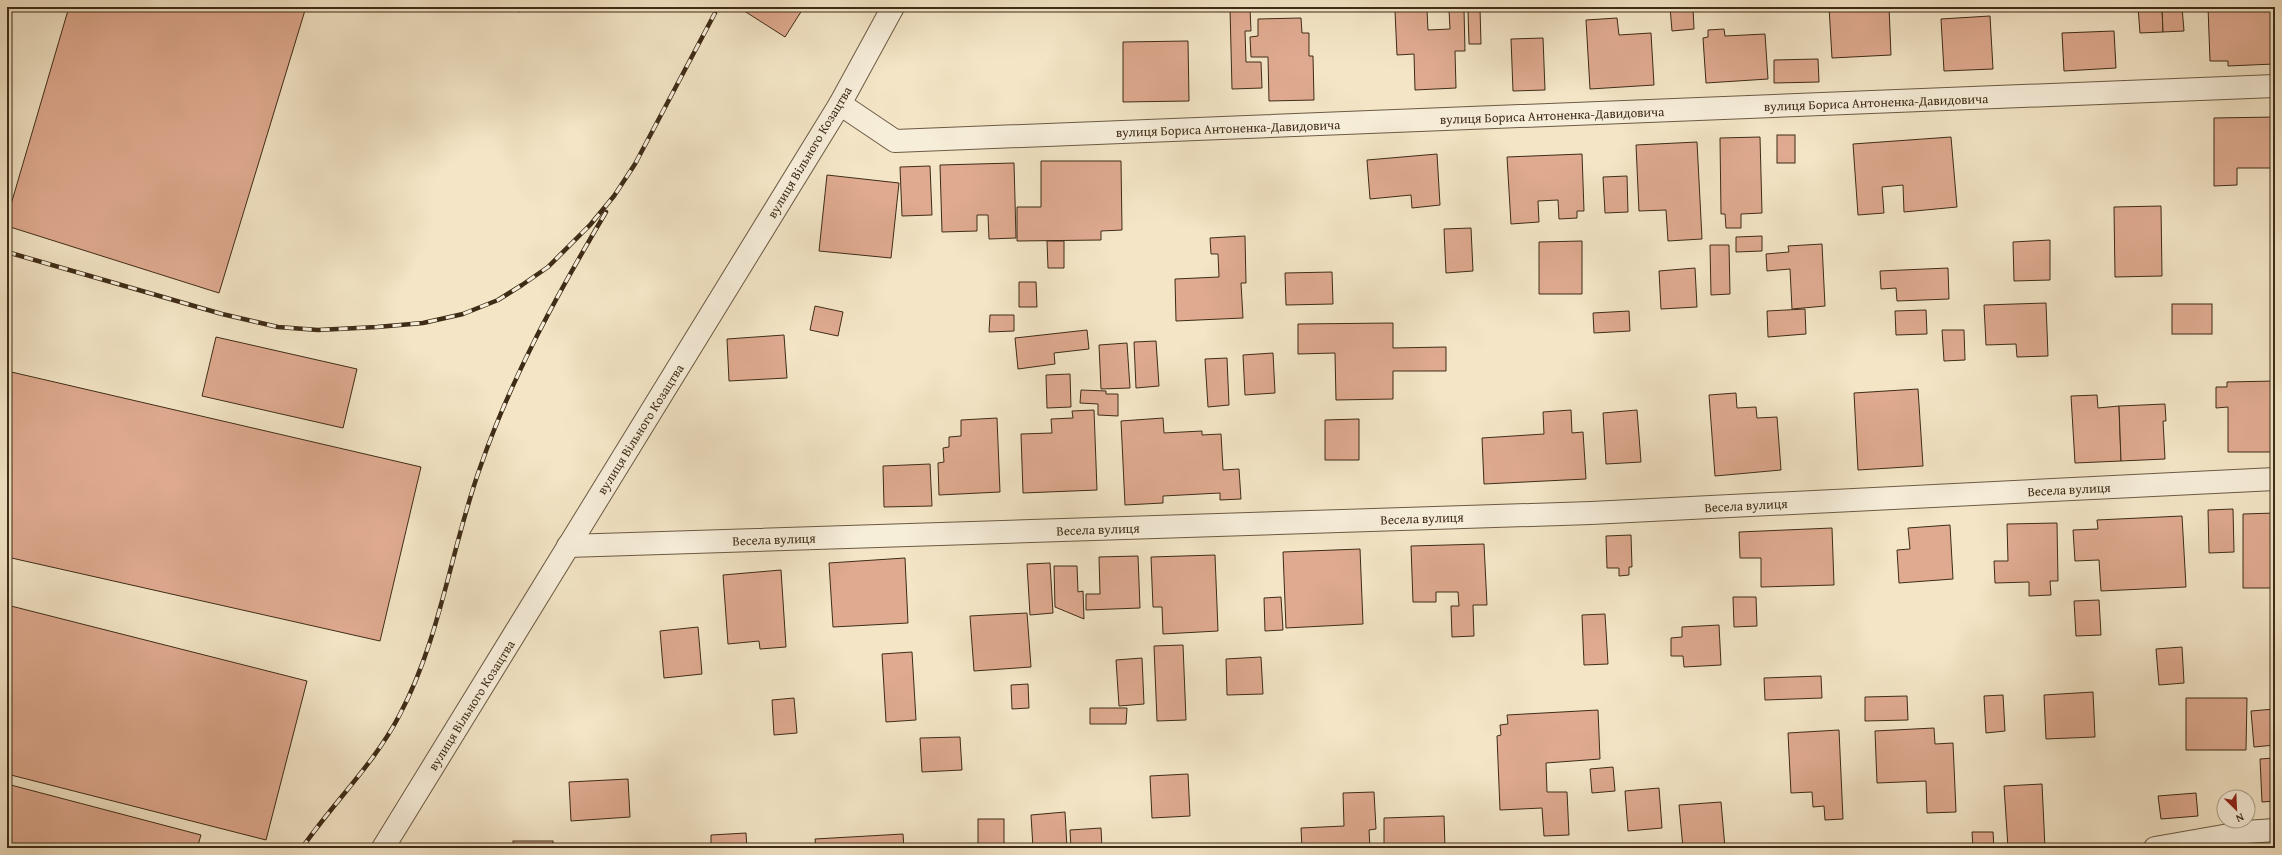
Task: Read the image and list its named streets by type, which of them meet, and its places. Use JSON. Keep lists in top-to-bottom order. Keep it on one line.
{"streets":{"street":["вулиця Бориса Антоненка-Давидовича","вулиця Вільного Козацтва","Весела вулиця"]},"crossings":[["вулиця Бориса Антоненка-Давидовича","вулиця Вільного Козацтва"],["вулиця Вільного Козацтва","Весела вулиця"]],"north":"bottom right"}
